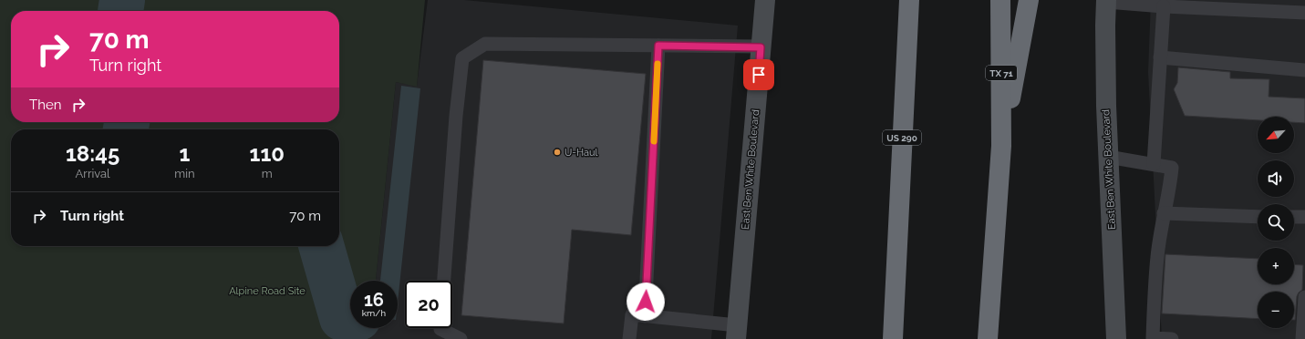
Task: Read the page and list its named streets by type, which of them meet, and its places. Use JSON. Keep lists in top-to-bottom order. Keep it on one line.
{"streets":{"highway":["TX 71","US 290"],"main road":["East Ben White Boulevard"]},"parks":["Alpine Road Site"],"places":["U-Haul"],"north":"bottom left","page":{"turn":["70 m","Turn right"],"then":"Then","map_buttons":["+","−"],"eta":["18:45","Arrival","1","min","110","m"],"list":[{"name":"Turn right","value":"70 m"}],"speed":"16 km/h","limit":"20"}}
